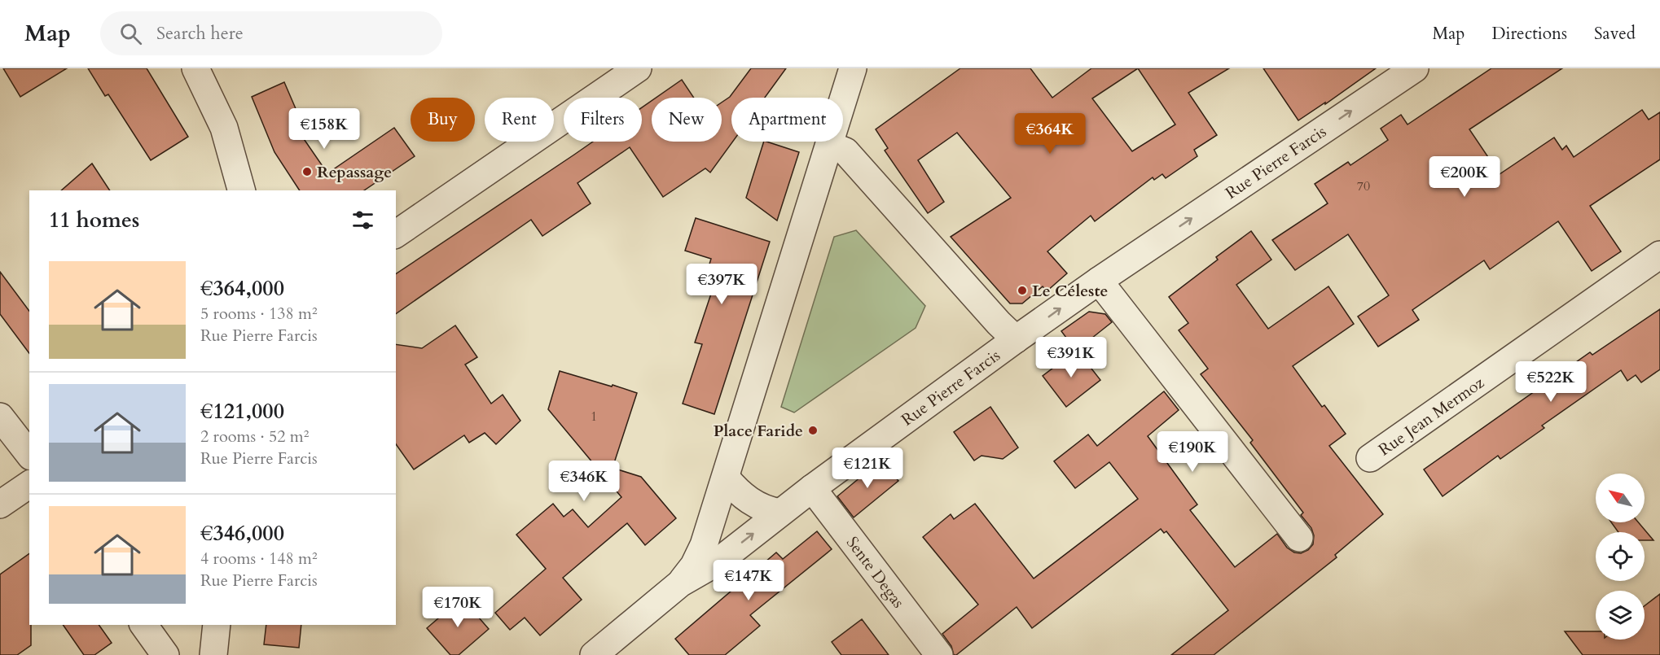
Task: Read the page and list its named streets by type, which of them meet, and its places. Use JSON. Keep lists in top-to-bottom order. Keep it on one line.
{"streets":{"street":["Rue Pierre Farcis","Rue Jean Mermoz","Sente Degas"]},"crossings":[["Rue Pierre Farcis","Sente Degas"]],"one_way":["Rue Pierre Farcis"],"places":["Repassage","Le Céleste","Place Faride"],"house_numbers":["70","1"],"north":"top left","page":{"header":"Map","search":"Search here","nav":["Map","Directions","Saved"],"chip":["Buy","Rent","Filters","New","Apartment"],"price":["€158K","€364K","€200K","€397K","€391K","€522K","€190K","€121K","€346K","€147K","€170K"],"heading":"11 homes","list":[{"name":"€364,000","note":"5 rooms · 138 m² · Rue Pierre Farcis"},{"name":"€121,000","note":"2 rooms · 52 m² · Rue Pierre Farcis"},{"name":"€346,000","note":"4 rooms · 148 m² · Rue Pierre Farcis"}]}}
